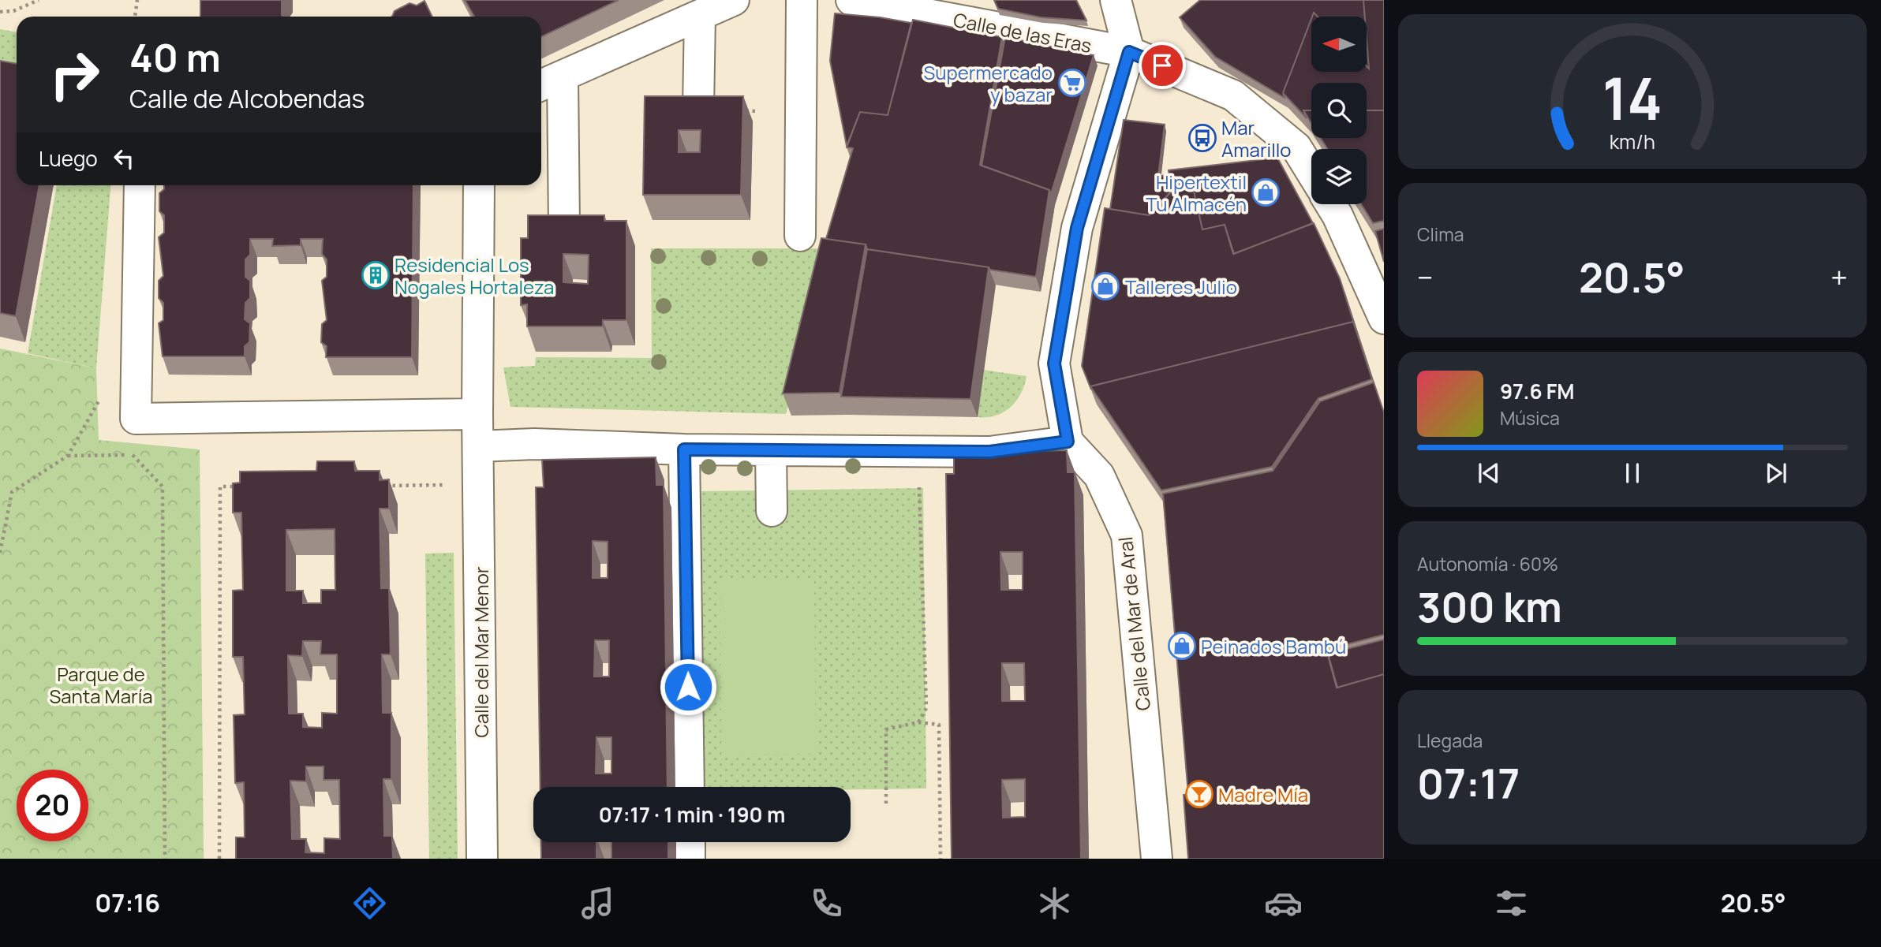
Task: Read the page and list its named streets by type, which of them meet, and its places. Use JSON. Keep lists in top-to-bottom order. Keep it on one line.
{"streets":{"street":["Calle de las Eras","Calle del Mar de Aral","Calle del Mar Menor"]},"parks":["Parque de Santa María"],"places":{"supermarket":["Supermercado y bazar"],"bus stop":["Mar Amarillo"],"shop":["Hipertextil Tu Almacén","Talleres Julio","Peinados Bambú"],"building":["Residencial Los Nogales Hortaleza"],"bar":["Madre Mía"]},"north":"left","page":{"turn":["40 m","Calle de Alcobendas"],"then":"Luego","tile":["Clima",["Autonomía · 60%","300 km"],["Llegada","07:17"]],"heat":["−","20.5°","+"],"song":["97.6 FM","Música"],"limit":"20","trip":"07:17 · 1 min · 190 m","tabs":["07:16","20.5°"],"gauge":["14","km/h"]}}
